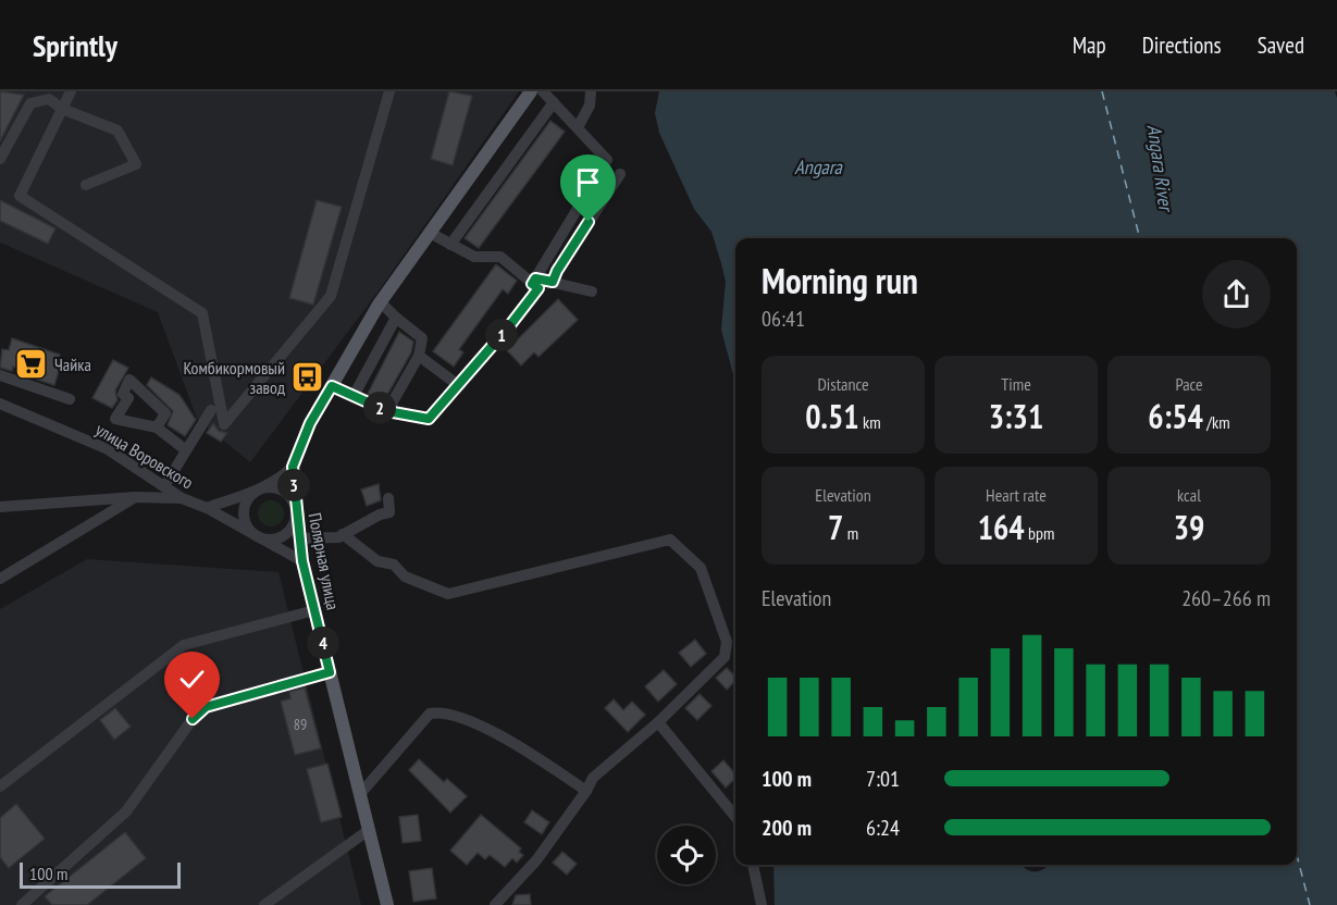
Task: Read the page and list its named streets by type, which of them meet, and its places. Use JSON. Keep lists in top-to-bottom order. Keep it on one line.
{"streets":{"main road":["Полярная улица"],"street":["улица Воровского"]},"crossings":[["улица Воровского","Полярная улица"]],"water":["Angara","Angara River"],"places":{"supermarket":["Чайка"],"bus stop":["Комбикормовый завод"]},"house_numbers":["89"],"scale_bar":"100 m","page":{"header":"Sprintly","nav":["Map","Directions","Saved"],"heading":["Morning run","06:41"],"pins":["1","2","3","4"],"stats":[["Distance","0.51 km"],["Time","3:31"],["Pace","6:54 /km"],["Elevation","7 m"],["Heart rate","164 bpm"],["kcal","39"]],"chart":["Elevation","260–266 m"],"list":[{"name":"100 m","note":"7:01"},{"name":"200 m","note":"6:24"}],"scale":"100 m"}}
